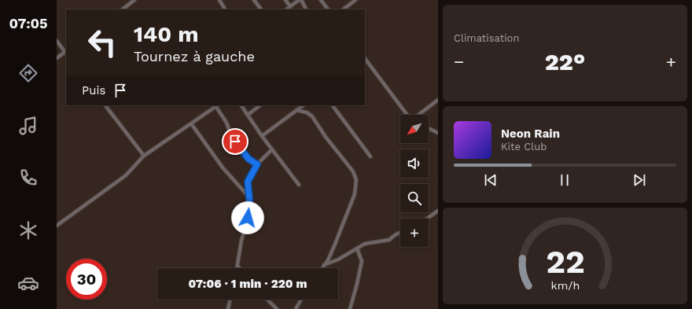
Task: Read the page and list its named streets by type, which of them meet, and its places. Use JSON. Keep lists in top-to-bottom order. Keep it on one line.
{"north":"bottom left","page":{"tabs":"07:05","tile":"Climatisation","turn":["140 m","Tournez à gauche"],"heat":["−","22°","+"],"then":"Puis","map_buttons":"+","song":["Neon Rain","Kite Club"],"limit":"30","trip":"07:06 · 1 min · 220 m","gauge":["22","km/h"]}}
